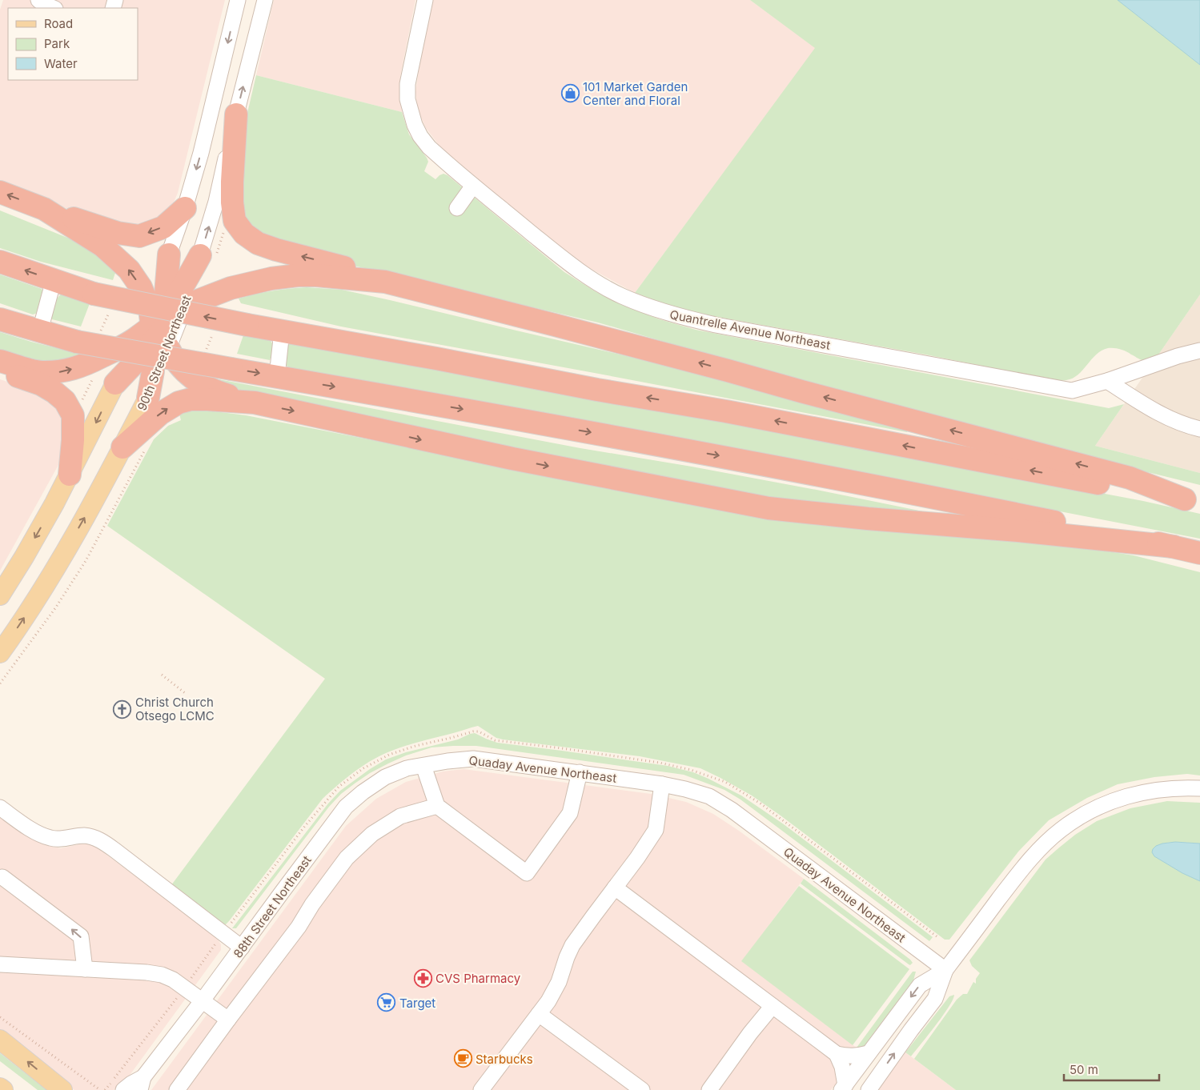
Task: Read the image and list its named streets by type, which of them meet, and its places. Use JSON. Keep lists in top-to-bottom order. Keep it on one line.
{"streets":{"main road":["90th Street Northeast"],"street":["Quantrelle Avenue Northeast","Quaday Avenue Northeast","88th Street Northeast"]},"crossings":[["Quaday Avenue Northeast","88th Street Northeast"]],"places":{"shop":["101 Market Garden Center and Floral"],"church":["Christ Church Otsego LCMC"],"pharmacy":["CVS Pharmacy"],"supermarket":["Target"],"cafe":["Starbucks"]},"legend":["Road","Park","Water"],"scale_bar":"50 m"}
